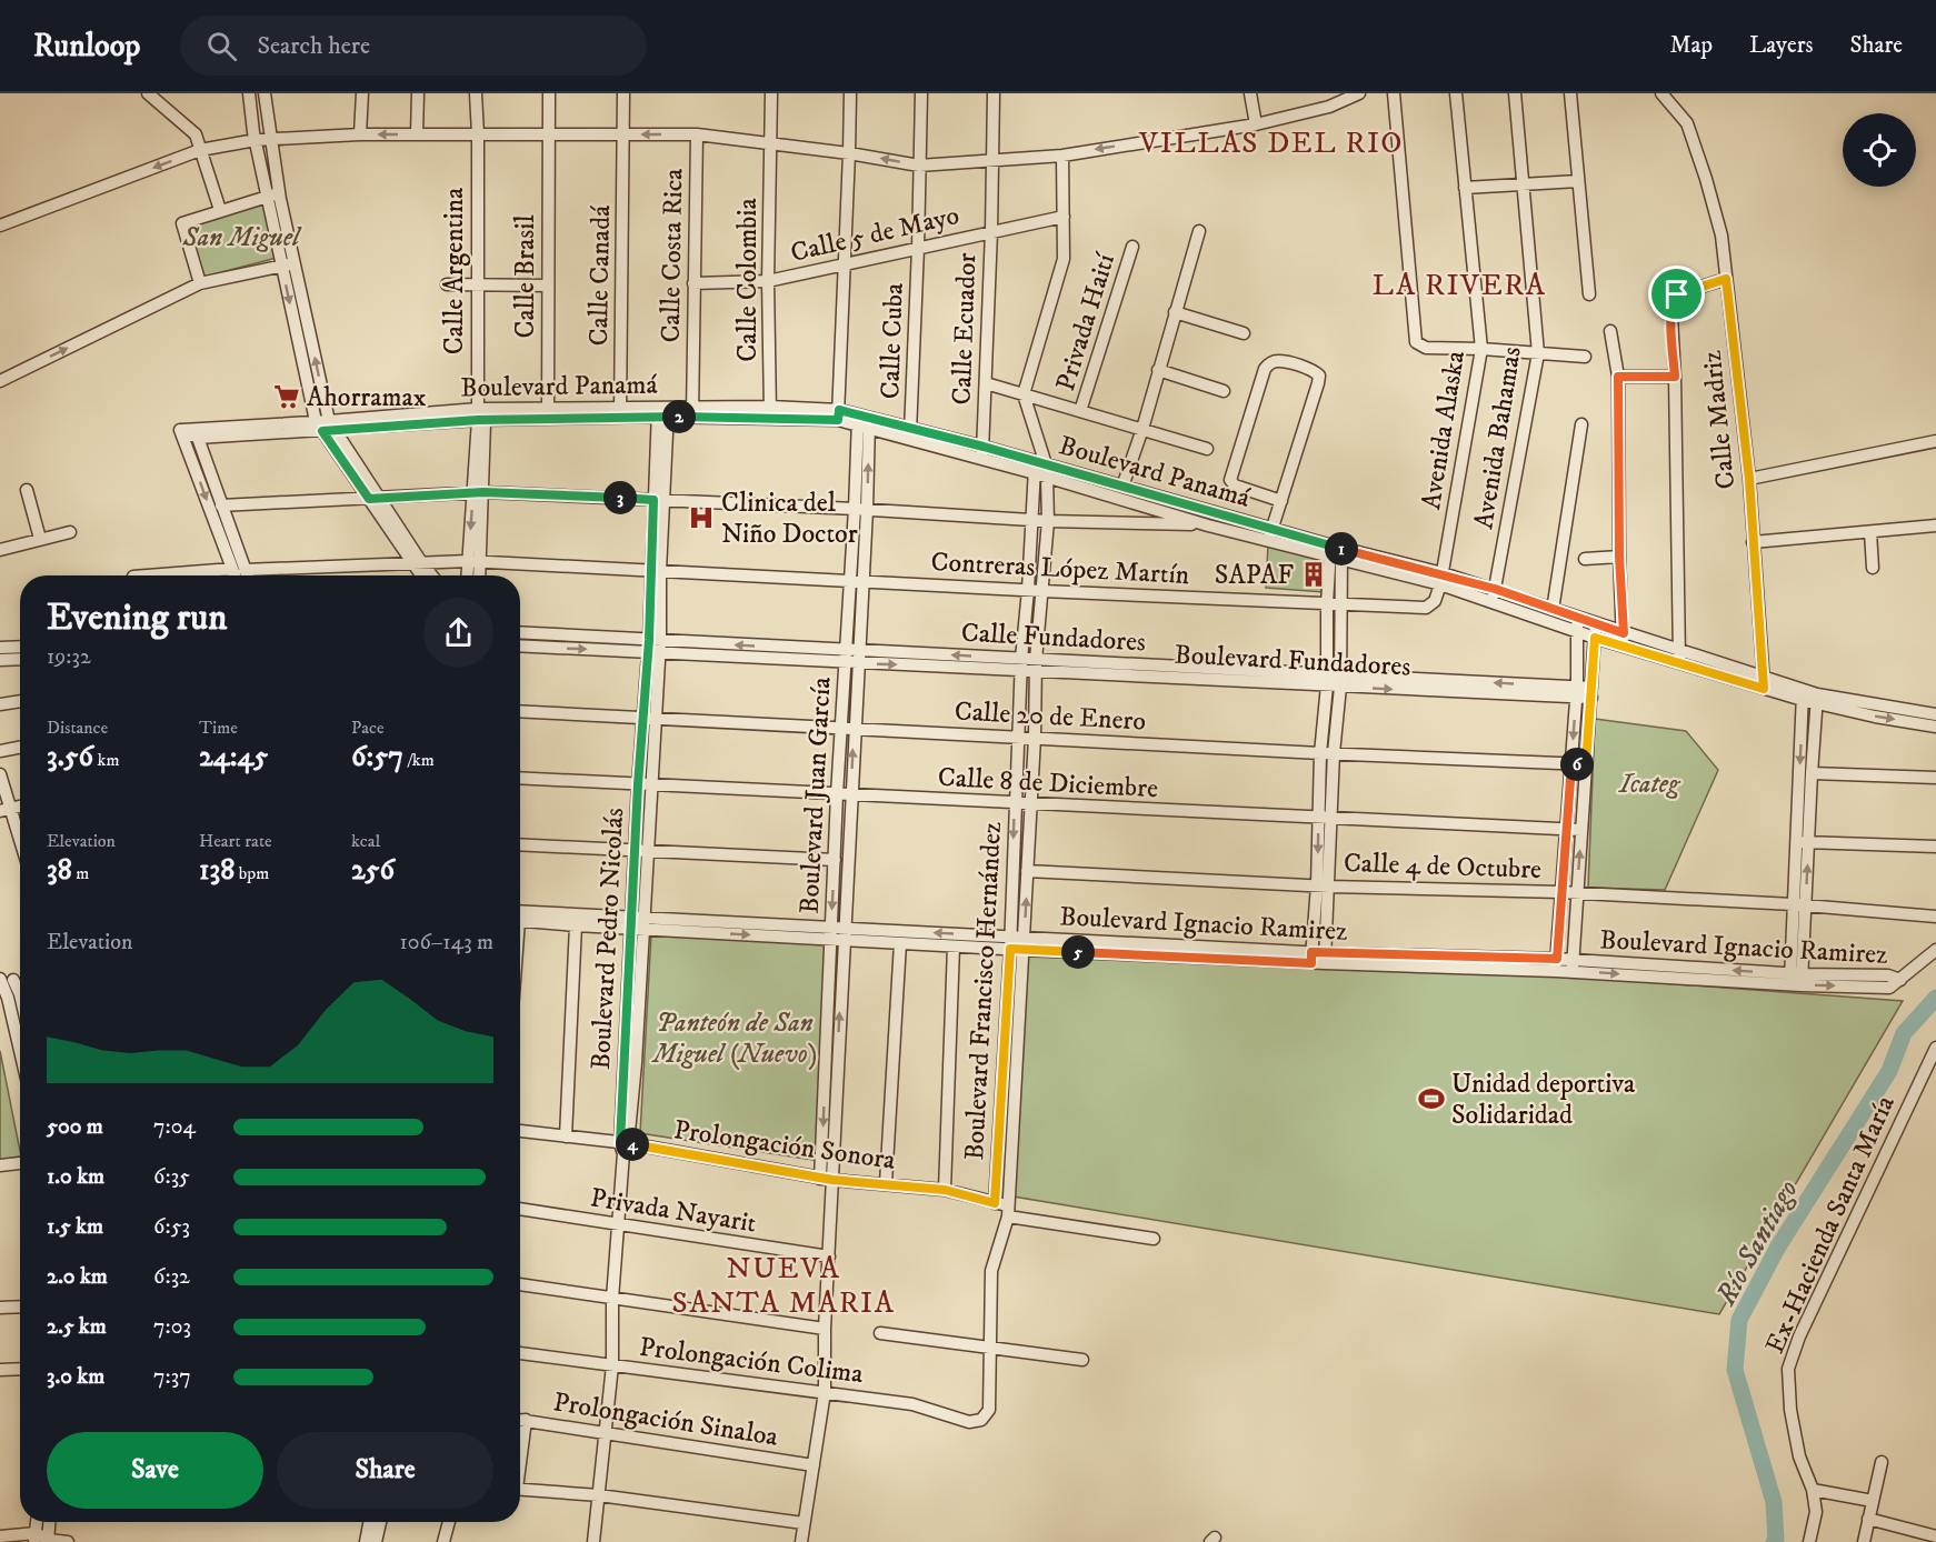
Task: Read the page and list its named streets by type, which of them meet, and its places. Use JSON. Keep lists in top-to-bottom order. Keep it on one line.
{"streets":{"street":["Calle 5 de Mayo","Calle Costa Rica","Calle Argentina","Calle Canadá","Calle Brasil","Calle Colombia","Privada Haití","Calle Ecuador","Calle Cuba","Boulevard Panamá","Calle Madriz","Avenida Alaska","Avenida Bahamas","Contreras López Martín","Calle Fundadores","Calle 20 de Enero","Calle 8 de Diciembre","Boulevard Juan García","Calle 4 de Octubre","Boulevard Ignacio Ramirez","Boulevard Pedro Nicolás","Boulevard Francisco Hernández","Prolongación Sonora","Privada Nayarit","Ex-Hacienda Santa María","Prolongación Colima","Prolongación Sinaloa"]},"crossings":[["Calle 5 de Mayo","Calle Costa Rica"],["Calle 5 de Mayo","Calle Colombia"],["Calle 5 de Mayo","Calle Ecuador"],["Calle 5 de Mayo","Calle Cuba"],["Calle Costa Rica","Boulevard Panamá"],["Calle Argentina","Boulevard Panamá"],["Calle Canadá","Boulevard Panamá"],["Calle Brasil","Boulevard Panamá"],["Calle Colombia","Boulevard Panamá"],["Calle Ecuador","Boulevard Panamá"],["Calle Cuba","Boulevard Panamá"],["Boulevard Panamá","Calle Madriz"],["Boulevard Panamá","Avenida Alaska"],["Boulevard Panamá","Avenida Bahamas"],["Boulevard Panamá","Contreras López Martín"],["Boulevard Panamá","Boulevard Juan García"],["Boulevard Panamá","Boulevard Pedro Nicolás"],["Boulevard Panamá","Boulevard Francisco Hernández"],["Avenida Alaska","Contreras López Martín"],["Contreras López Martín","Boulevard Juan García"],["Contreras López Martín","Boulevard Pedro Nicolás"],["Contreras López Martín","Boulevard Francisco Hernández"],["Calle Fundadores","Boulevard Juan García"],["Calle Fundadores","Boulevard Pedro Nicolás"],["Calle Fundadores","Boulevard Francisco Hernández"],["Calle 20 de Enero","Boulevard Juan García"],["Calle 20 de Enero","Boulevard Pedro Nicolás"],["Calle 20 de Enero","Boulevard Francisco Hernández"],["Calle 8 de Diciembre","Boulevard Juan García"],["Calle 8 de Diciembre","Boulevard Pedro Nicolás"],["Calle 8 de Diciembre","Boulevard Francisco Hernández"],["Boulevard Juan García","Boulevard Ignacio Ramirez"],["Boulevard Juan García","Prolongación Sonora"],["Calle 4 de Octubre","Boulevard Francisco Hernández"],["Boulevard Ignacio Ramirez","Boulevard Pedro Nicolás"],["Boulevard Ignacio Ramirez","Boulevard Francisco Hernández"],["Boulevard Pedro Nicolás","Prolongación Sonora"],["Boulevard Pedro Nicolás","Privada Nayarit"],["Boulevard Pedro Nicolás","Prolongación Colima"],["Boulevard Pedro Nicolás","Prolongación Sinaloa"],["Boulevard Francisco Hernández","Prolongación Sonora"],["Boulevard Francisco Hernández","Prolongación Colima"]],"districts":["VILLAS DEL RIO","LA RIVERA","NUEVA SANTA MARIA"],"water":["Río Santiago"],"parks":["San Miguel","Icateg","Panteón de San Miguel (Nuevo)"],"places":{"supermarket":["Ahorramax"],"hospital":["Clinica del Niño Doctor"],"building":["SAPAF"],"sports":["Unidad deportiva Solidaridad"]},"page":{"header":"Runloop","search":"Search here","nav":["Map","Layers","Share"],"pins":["2","3","1","6","5","4"],"heading":["Evening run","19:32"],"stats":[["Distance","3.56 km"],["Time","24:45"],["Pace","6:57 /km"],["Elevation","38 m"],["Heart rate","138 bpm"],["kcal","256"]],"chart":["Elevation","106–143 m"],"list":[{"name":"500 m","note":"7:04"},{"name":"1.0 km","note":"6:35"},{"name":"1.5 km","note":"6:53"},{"name":"2.0 km","note":"6:32"},{"name":"2.5 km","note":"7:03"},{"name":"3.0 km","note":"7:37"}],"buttons":["Save","Share"]}}
